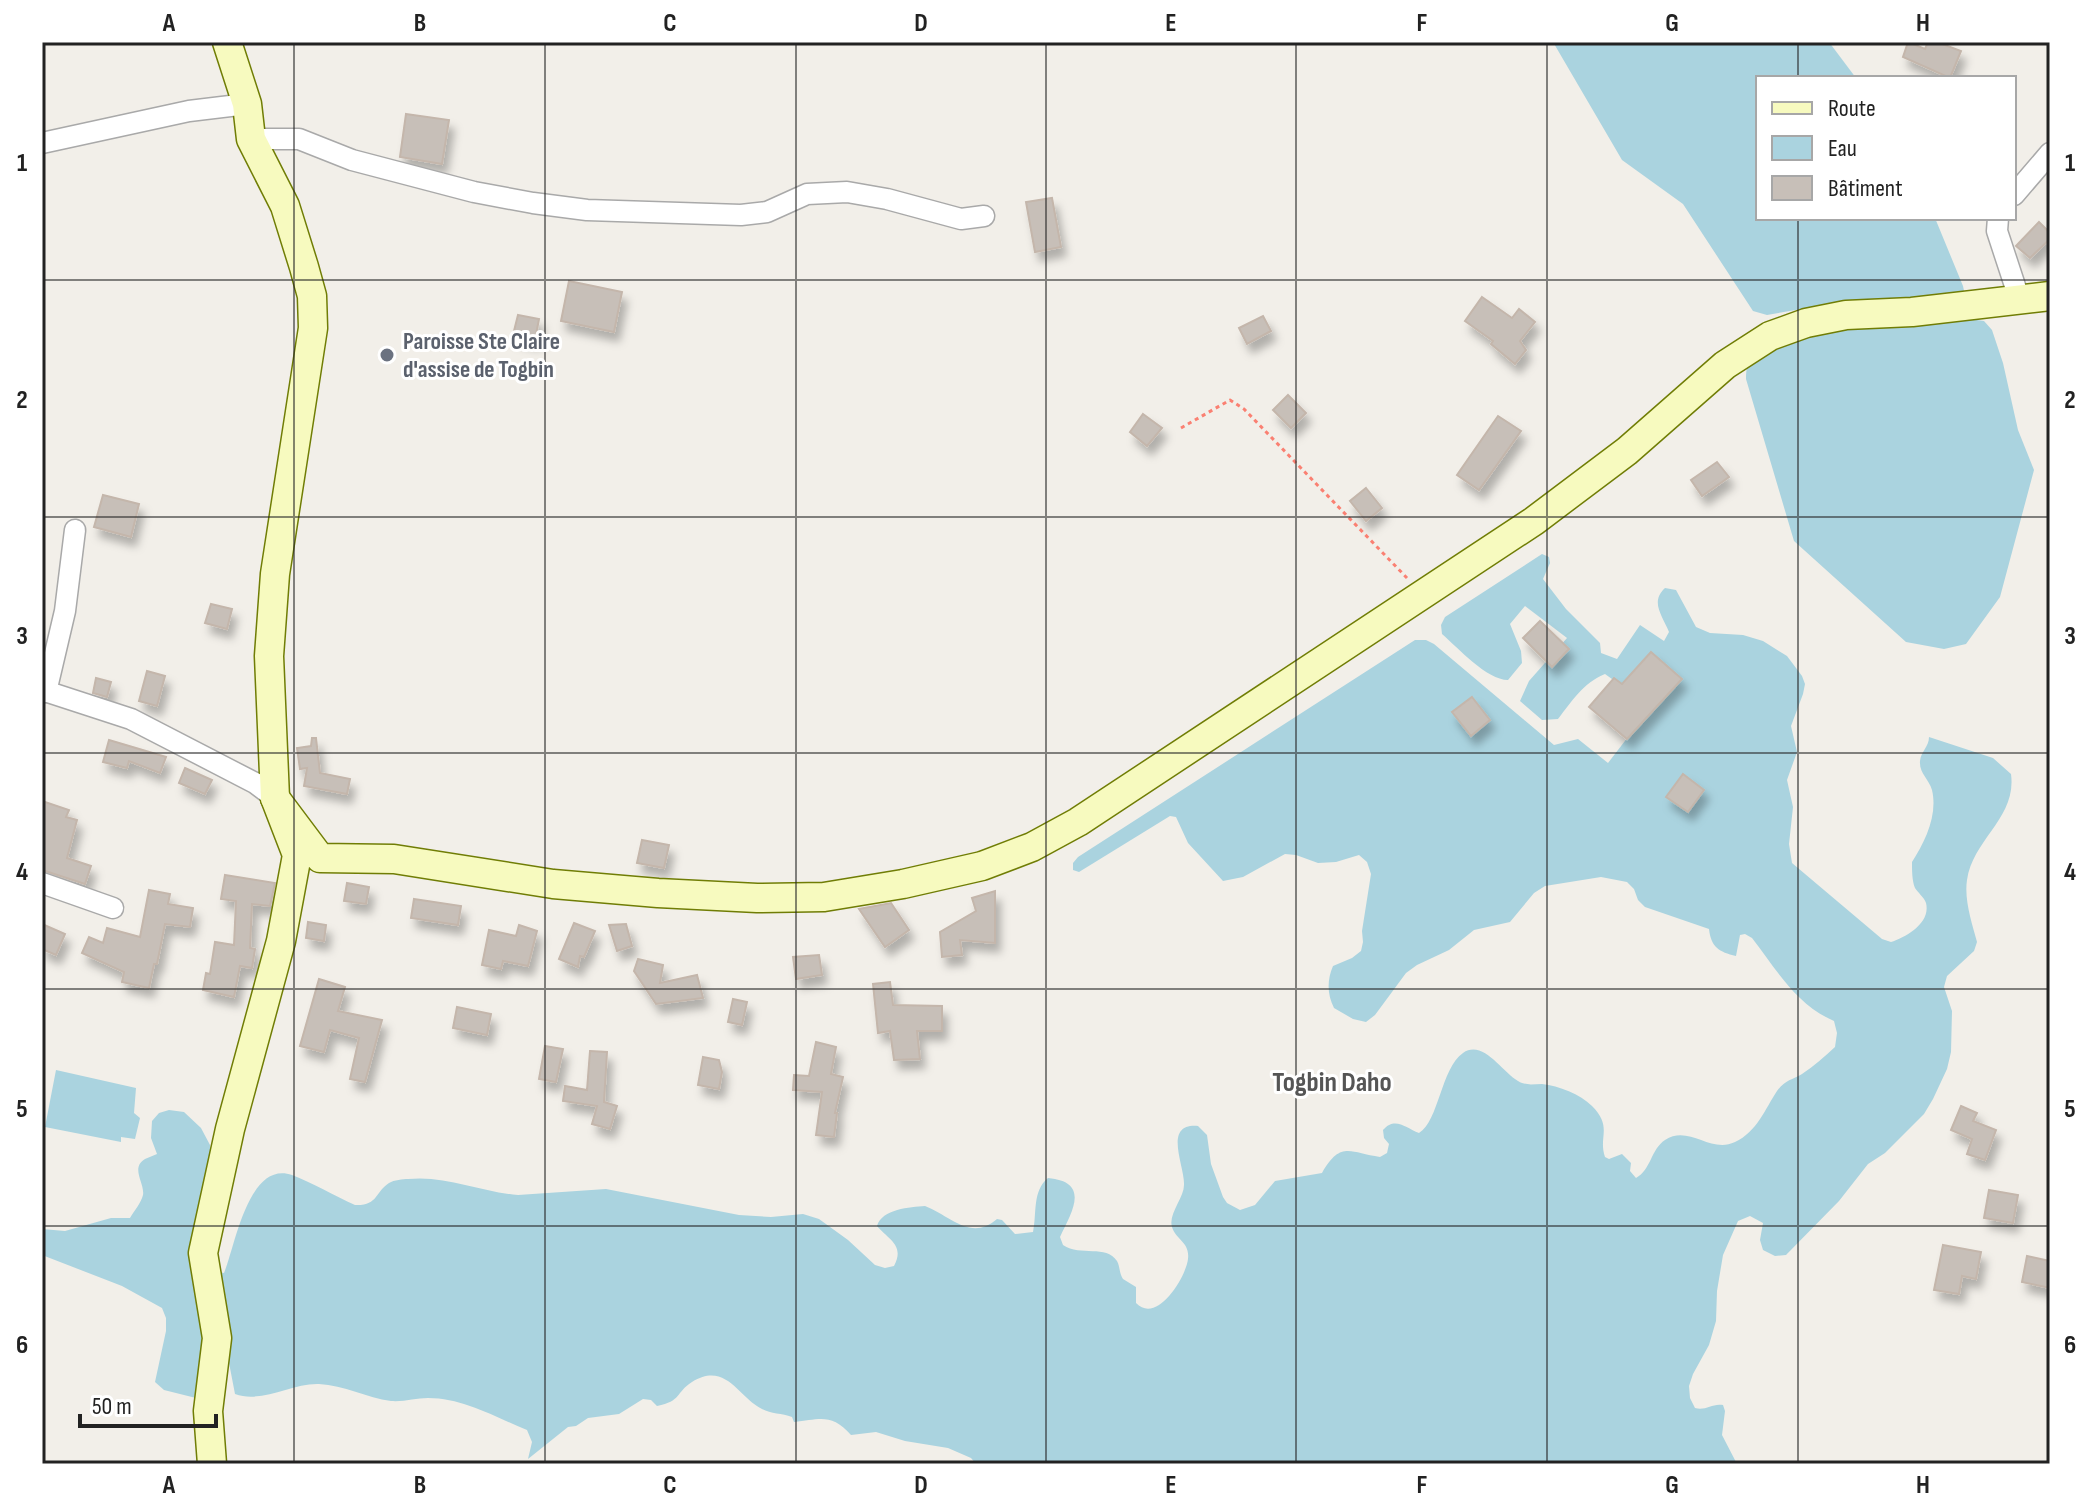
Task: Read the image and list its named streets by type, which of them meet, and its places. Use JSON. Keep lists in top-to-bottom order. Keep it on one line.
{"districts":["Togbin Daho"],"places":["Paroisse Ste Claire d'assise de Togbin"],"legend":["Route","Eau","Bâtiment"],"scale_bar":"50 m","grid":{"columns":["A","B","C","D","E","F","G","H"],"rows":["1","2","3","4","5","6"]}}
